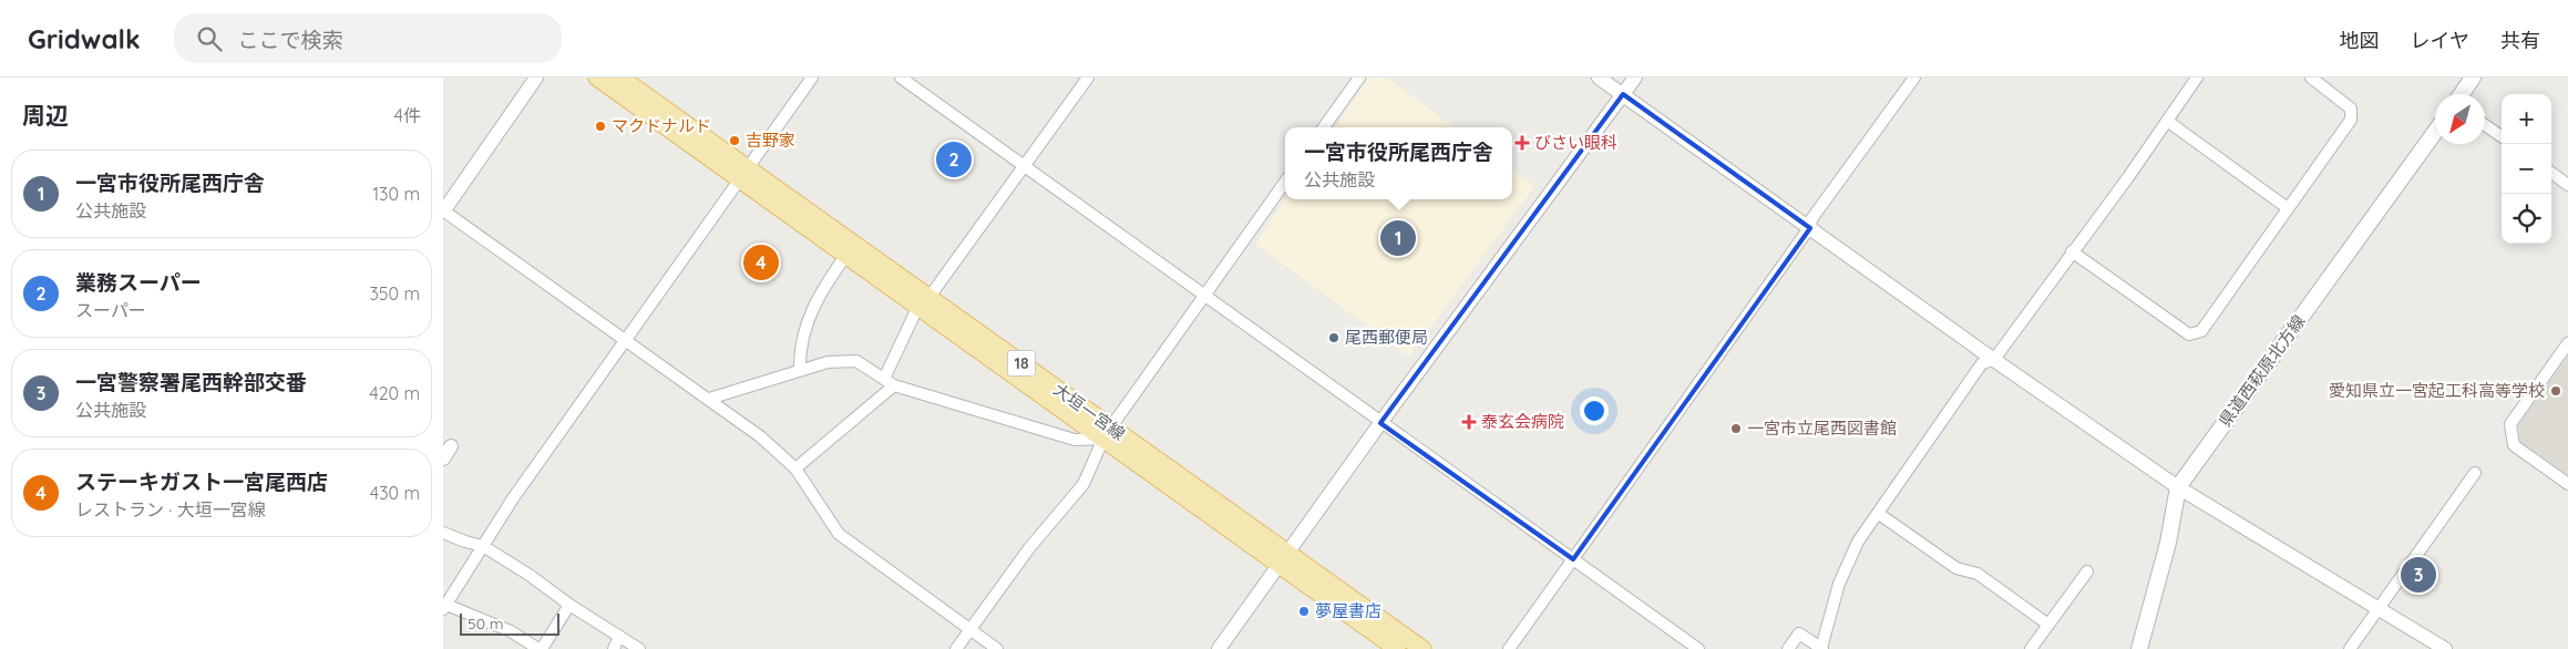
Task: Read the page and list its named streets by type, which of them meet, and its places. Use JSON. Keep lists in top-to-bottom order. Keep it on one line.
{"streets":{"main road":["18","県道西萩原北方線","大垣一宮線"]},"places":{"other":["マクドナルド","吉野家","尾西郵便局","愛知県立一宮起工科高等学校","一宮市立尾西図書館","夢屋書店"],"health":["びさい眼科","泰玄会病院"]},"scale_bar":"50 m","north":"bottom left","page":{"header":"Gridwalk","search":"ここで検索","nav":["地図","レイヤ","共有"],"heading":["周辺","4件"],"map_buttons":["+","−"],"popup":["一宮市役所尾西庁舎","公共施設"],"pins":["2","1","4","3"],"list":[{"mark":"1","name":"一宮市役所尾西庁舎","note":"公共施設","value":"130 m"},{"mark":"2","name":"業務スーパー","note":"スーパー","value":"350 m"},{"mark":"3","name":"一宮警察署尾西幹部交番","note":"公共施設","value":"420 m"},{"mark":"4","name":"ステーキガスト一宮尾西店","note":"レストラン · 大垣一宮線","value":"430 m"}],"scale":"50 m"}}
